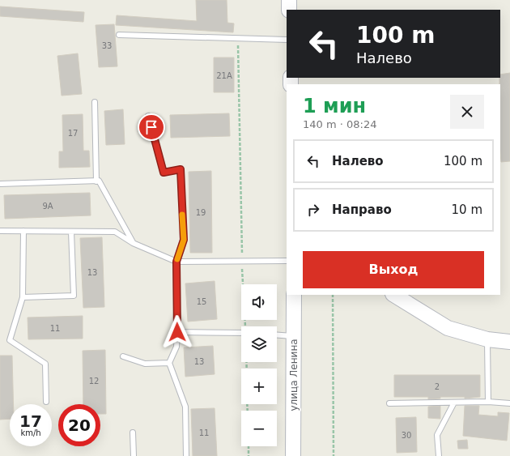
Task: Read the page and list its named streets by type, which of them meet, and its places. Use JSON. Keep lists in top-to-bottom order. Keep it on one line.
{"streets":{"main road":["улица Ленина"]},"house_numbers":["33","21А","17","9А","19","13","15","11","13","12","2","11","30"],"page":{"turn":["100 m","Налево"],"heading":["1 мин","140 m · 08:24"],"list":[{"name":"Налево","value":"100 m"},{"name":"Направо","value":"10 m"}],"buttons":"Выход","map_buttons":["+","−"],"speed":"17 km/h","limit":"20"}}
